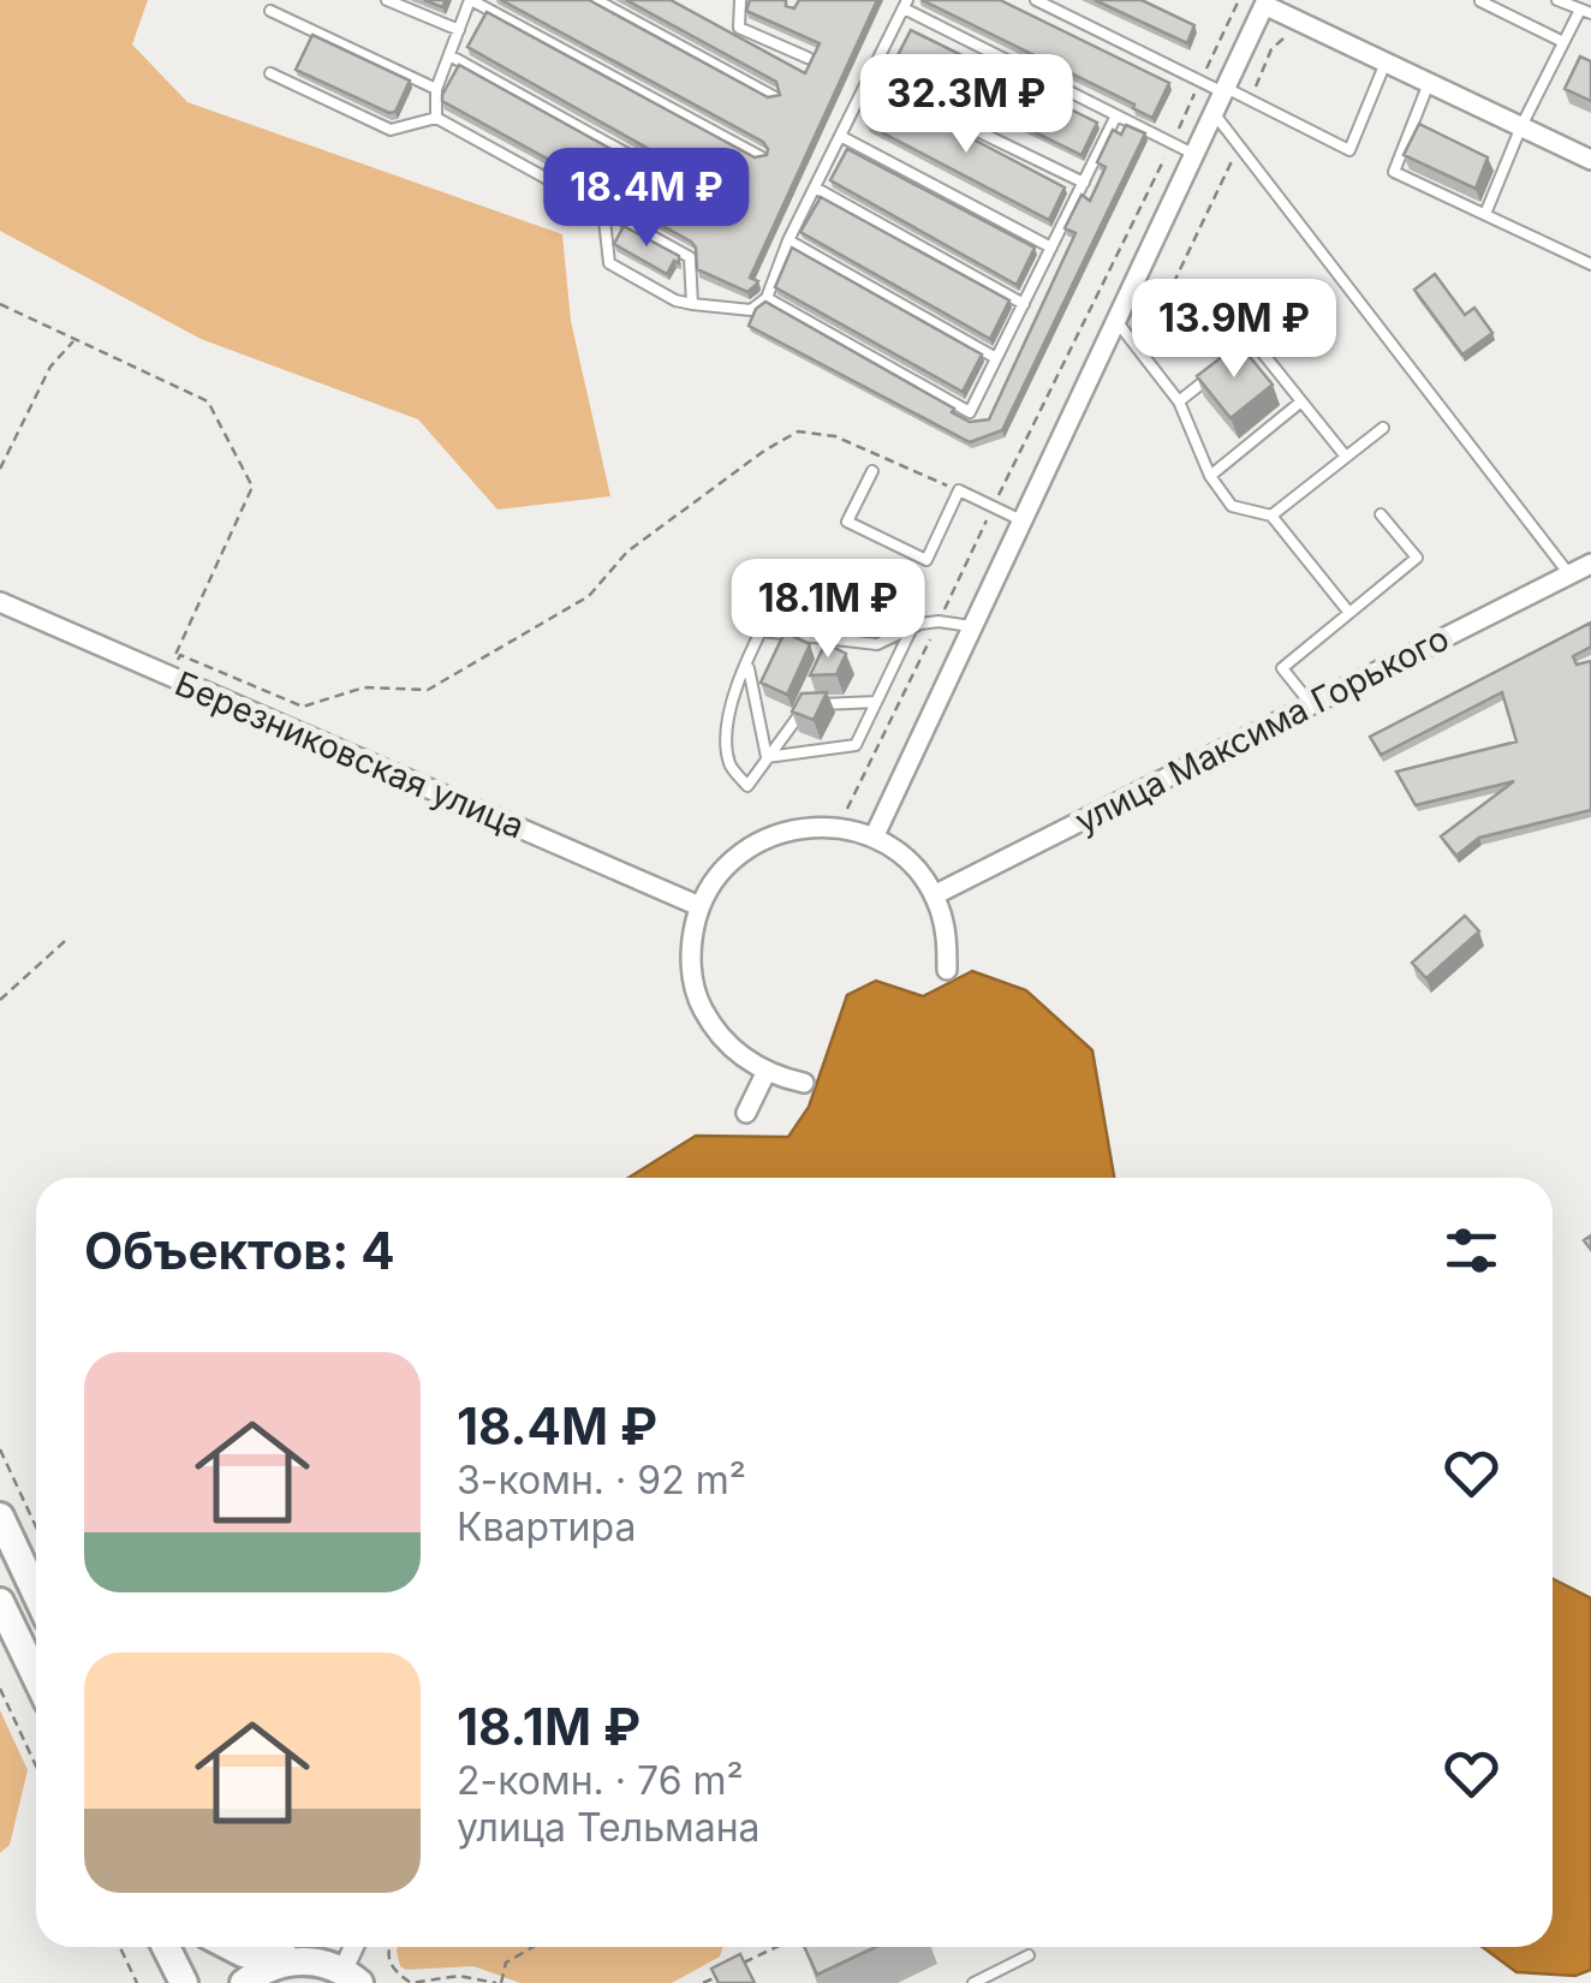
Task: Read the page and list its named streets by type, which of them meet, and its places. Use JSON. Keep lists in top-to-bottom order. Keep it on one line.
{"streets":{"street":["улица Максима Горького","Березниковская улица"]},"page":{"price":["32.3M ₽","18.4M ₽","13.9M ₽","18.1M ₽"],"heading":"Объектов: 4","list":[{"name":"18.4M ₽","note":"3-комн. · 92 m² · Квартира"},{"name":"18.1M ₽","note":"2-комн. · 76 m² · улица Тельмана"}]}}
